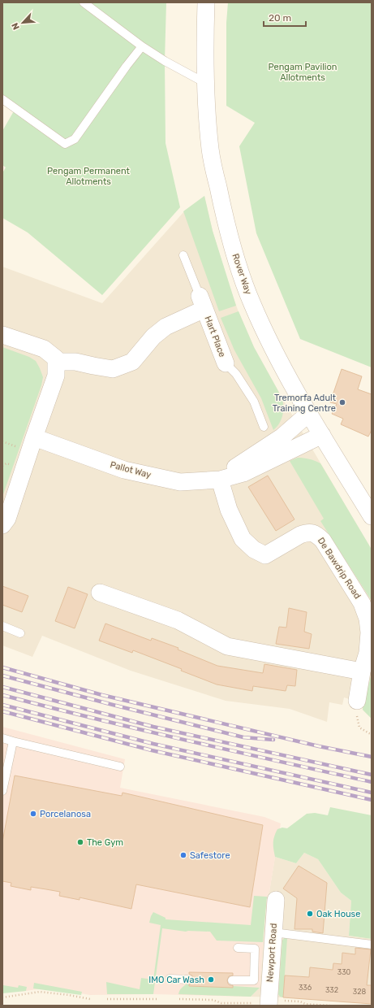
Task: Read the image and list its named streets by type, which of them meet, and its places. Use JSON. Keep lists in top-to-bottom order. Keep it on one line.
{"streets":{"street":["Rover Way","Hart Place","Pallot Way","De Bawdrip Road","Newport Road"]},"crossings":[["Rover Way","Pallot Way"],["Pallot Way","De Bawdrip Road"]],"parks":["Pengam Pavilion Allotments","Pengam Permanent Allotments"],"places":["Tremorfa Adult Training Centre","Porcelanosa","The Gym","Safestore","Oak House","IMO Car Wash"],"house_numbers":["330","336","332","328"],"scale_bar":"20 m","north":"bottom left"}
